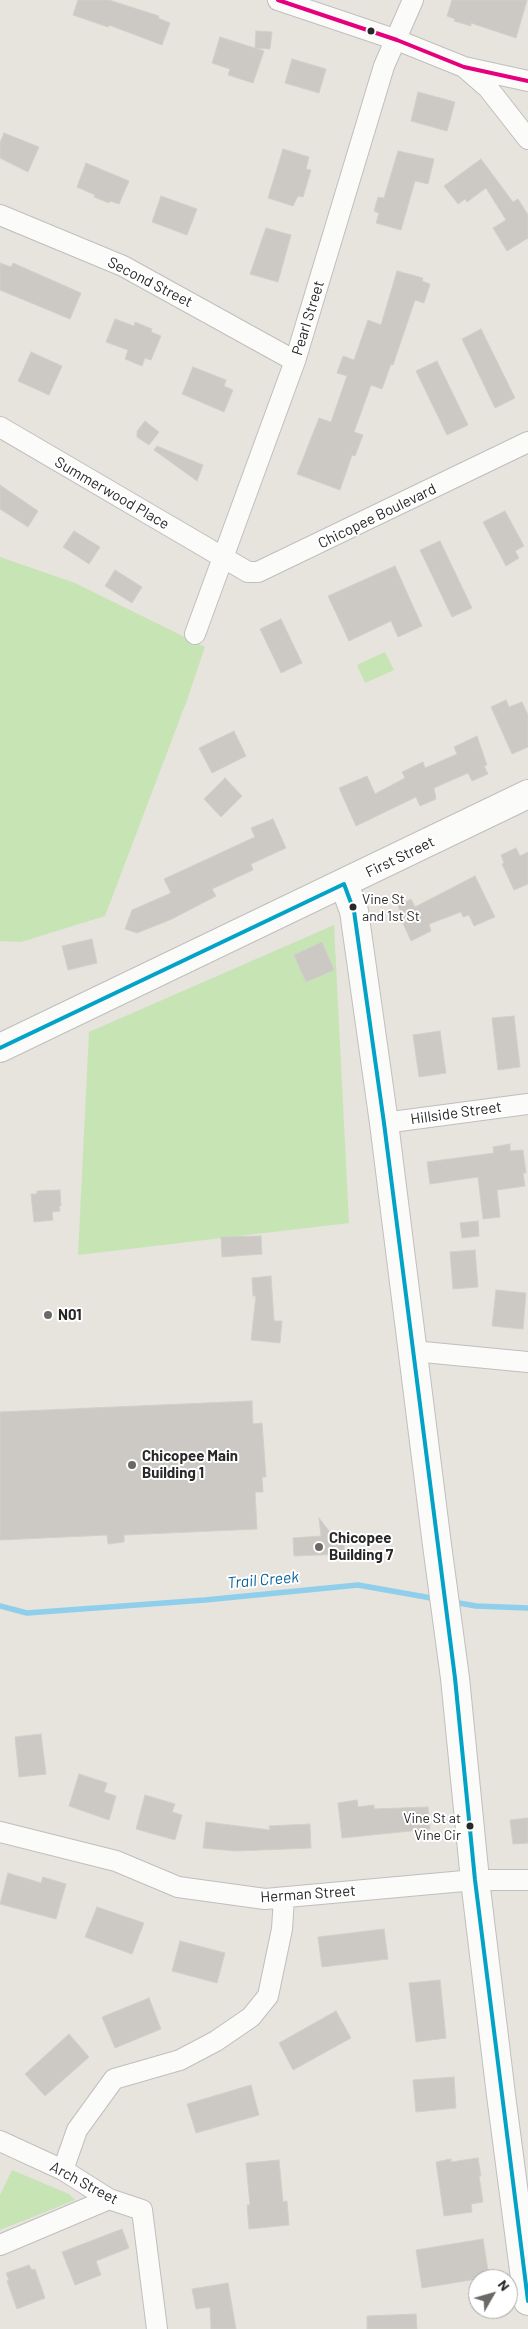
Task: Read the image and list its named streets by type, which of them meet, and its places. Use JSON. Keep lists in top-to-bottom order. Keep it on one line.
{"streets":{"street":["Second Street","Pearl Street","Summerwood Place","Chicopee Boulevard","First Street","Hillside Street","Herman Street","Arch Street"]},"crossings":[["Second Street","Pearl Street"],["Pearl Street","Summerwood Place"],["Pearl Street","Chicopee Boulevard"],["Summerwood Place","Chicopee Boulevard"]],"water":["Trail Creek"],"places":["Vine St and 1st St","N01","Chicopee Main Building 1","Chicopee Building 7","Vine St at Vine Cir"],"north":"top right"}
